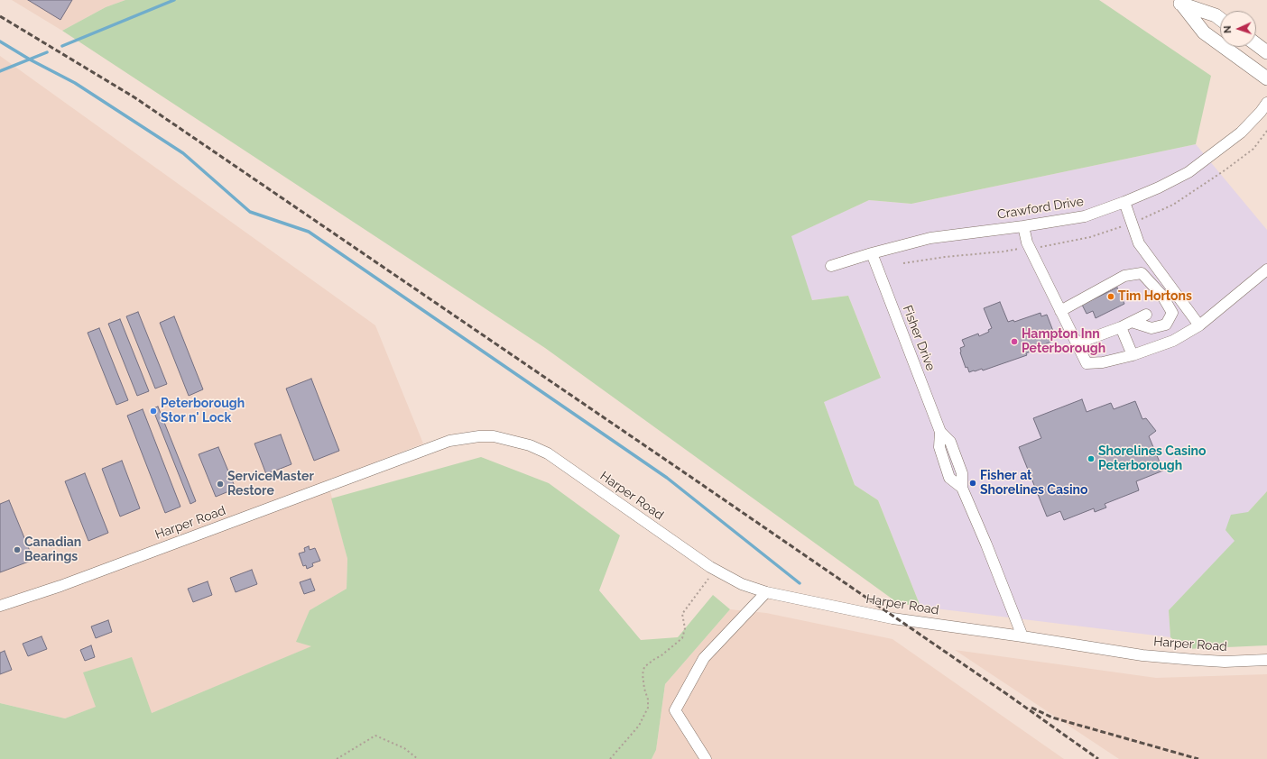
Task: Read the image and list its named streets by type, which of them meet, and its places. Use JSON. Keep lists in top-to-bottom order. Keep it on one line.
{"streets":{"street":["Crawford Drive","Fisher Drive","Harper Road"]},"crossings":[["Crawford Drive","Fisher Drive"],["Fisher Drive","Harper Road"]],"places":["Tim Hortons","Hampton Inn Peterborough","Peterborough Stor n' Lock","Shorelines Casino Peterborough","Fisher at Shorelines Casino","ServiceMaster Restore","Canadian Bearings"],"north":"left"}
